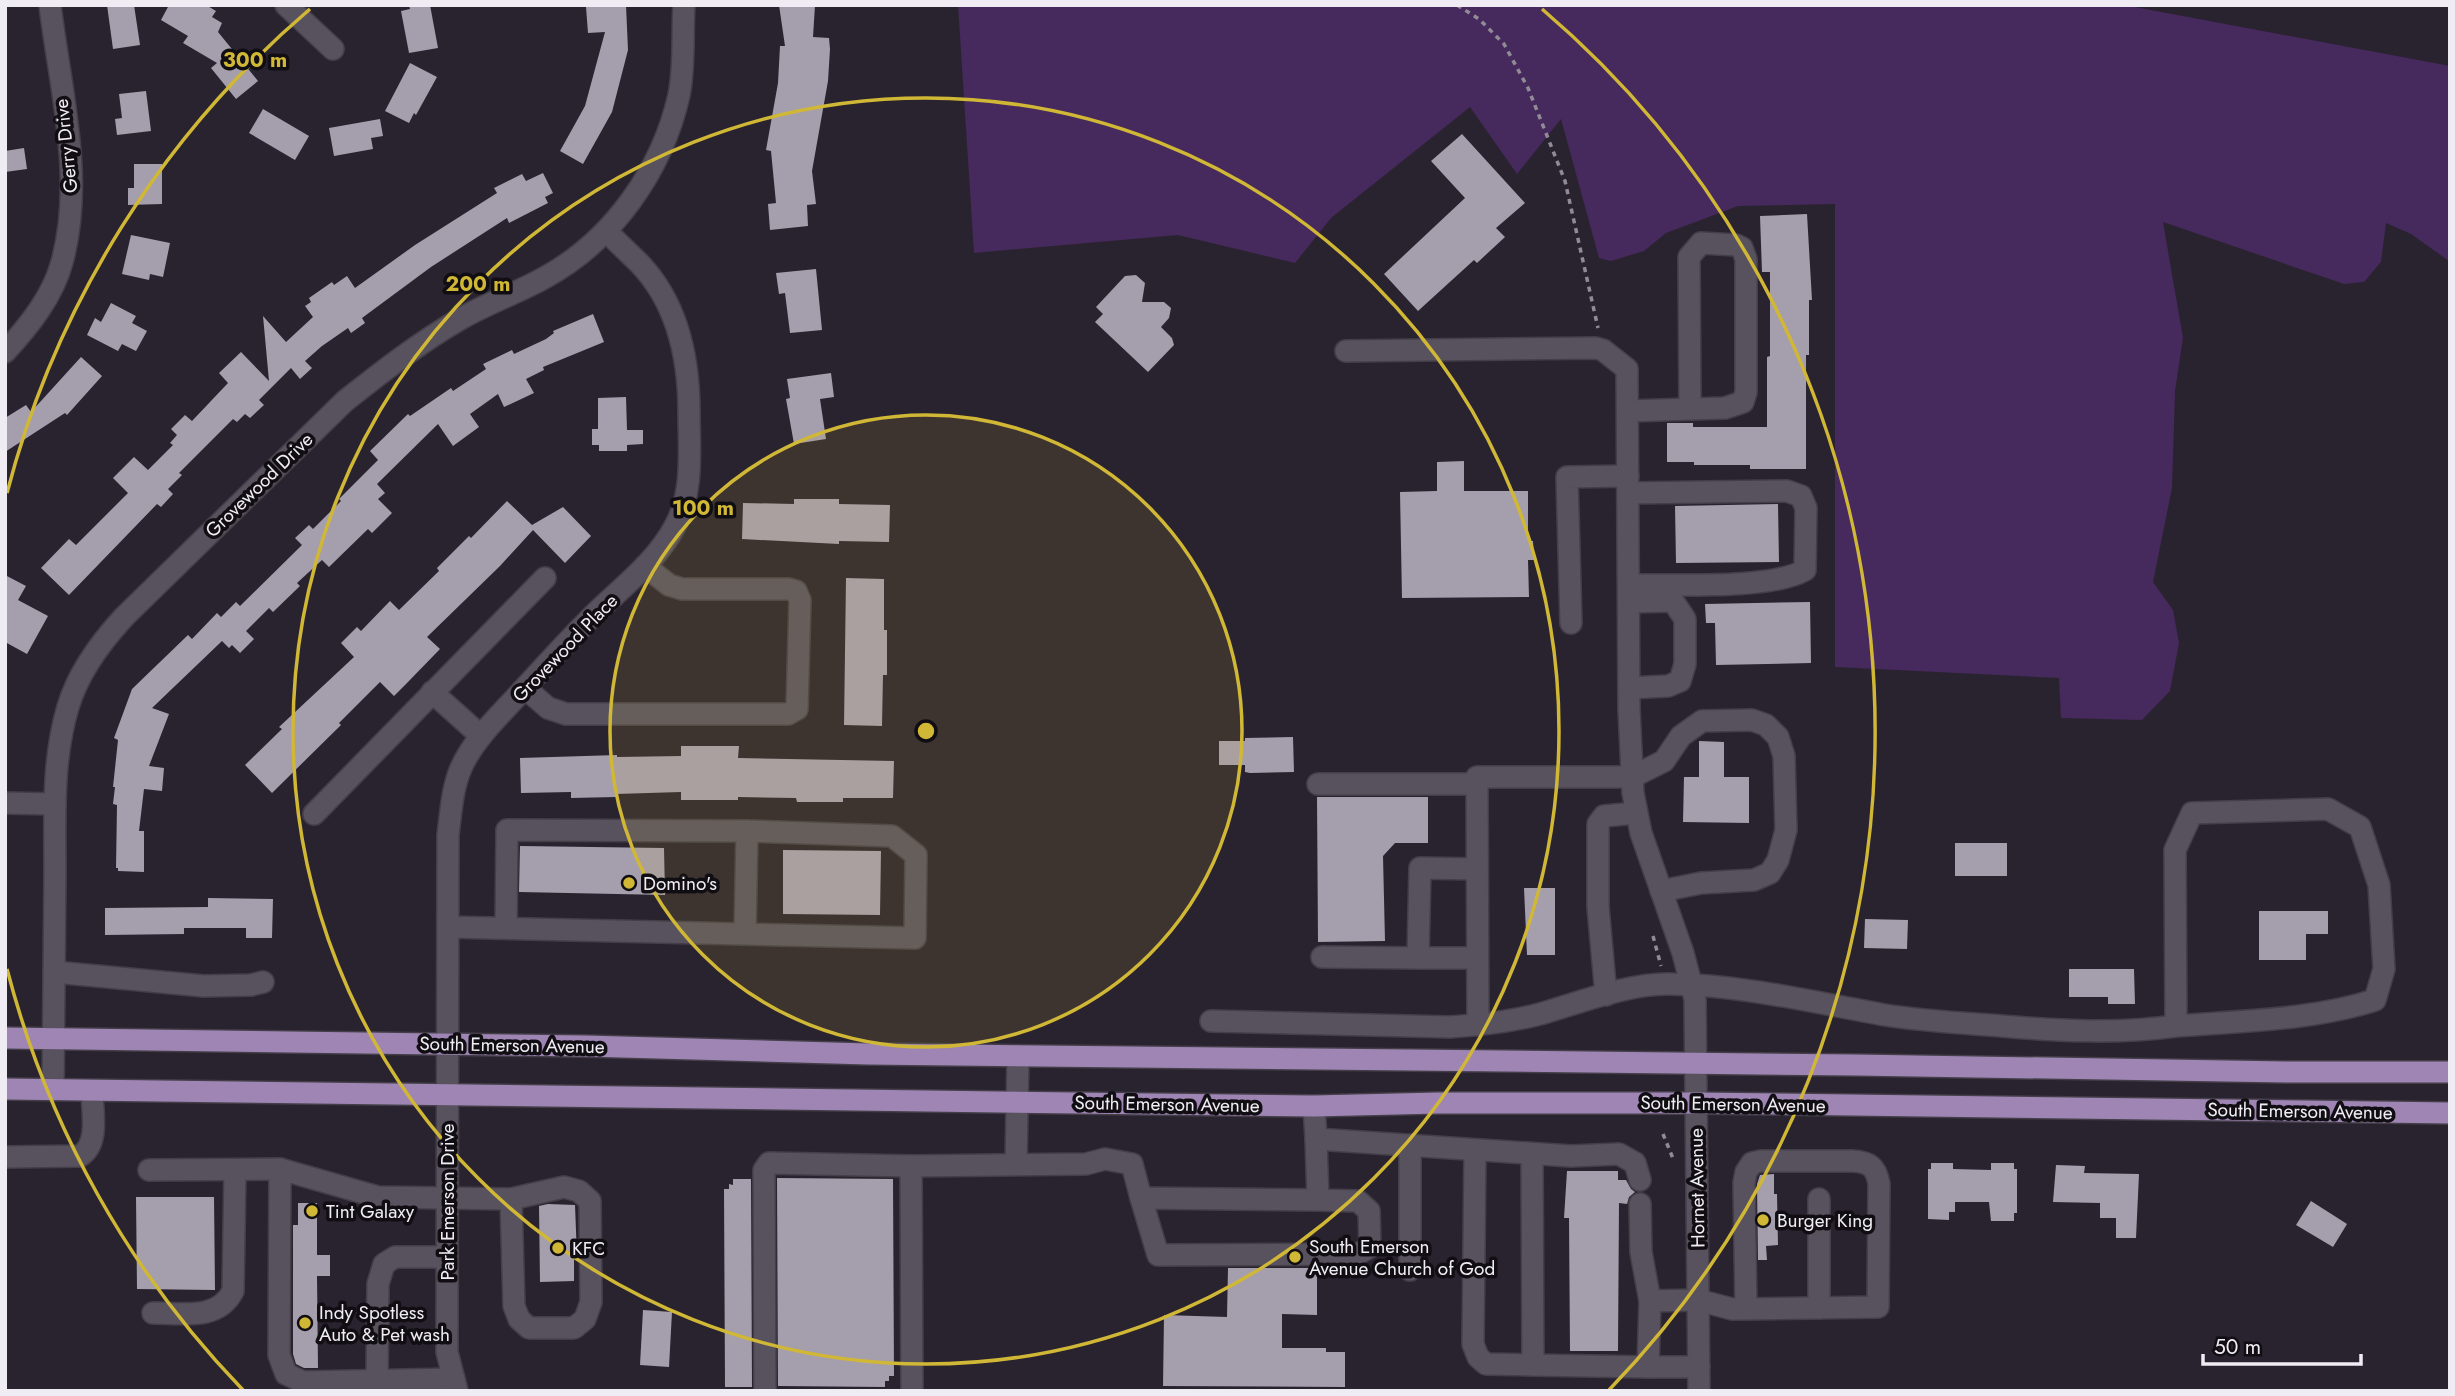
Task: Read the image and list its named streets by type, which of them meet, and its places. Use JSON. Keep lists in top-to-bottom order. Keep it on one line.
{"streets":{"main road":["South Emerson Avenue"],"street":["Gerry Drive","Grovewood Drive","Grovewood Place","Hornet Avenue","Park Emerson Drive"]},"crossings":[["Grovewood Drive","Grovewood Place"],["Grovewood Drive","South Emerson Avenue"],["Grovewood Place","South Emerson Avenue"],["Grovewood Place","Park Emerson Drive"],["South Emerson Avenue","Hornet Avenue"],["South Emerson Avenue","Park Emerson Drive"]],"places":["Domino's","Tint Galaxy","Burger King","KFC","South Emerson Avenue Church of God","Indy Spotless Auto & Pet wash"],"scale_bar":"50 m","rings":["300 m","200 m","100 m"]}
